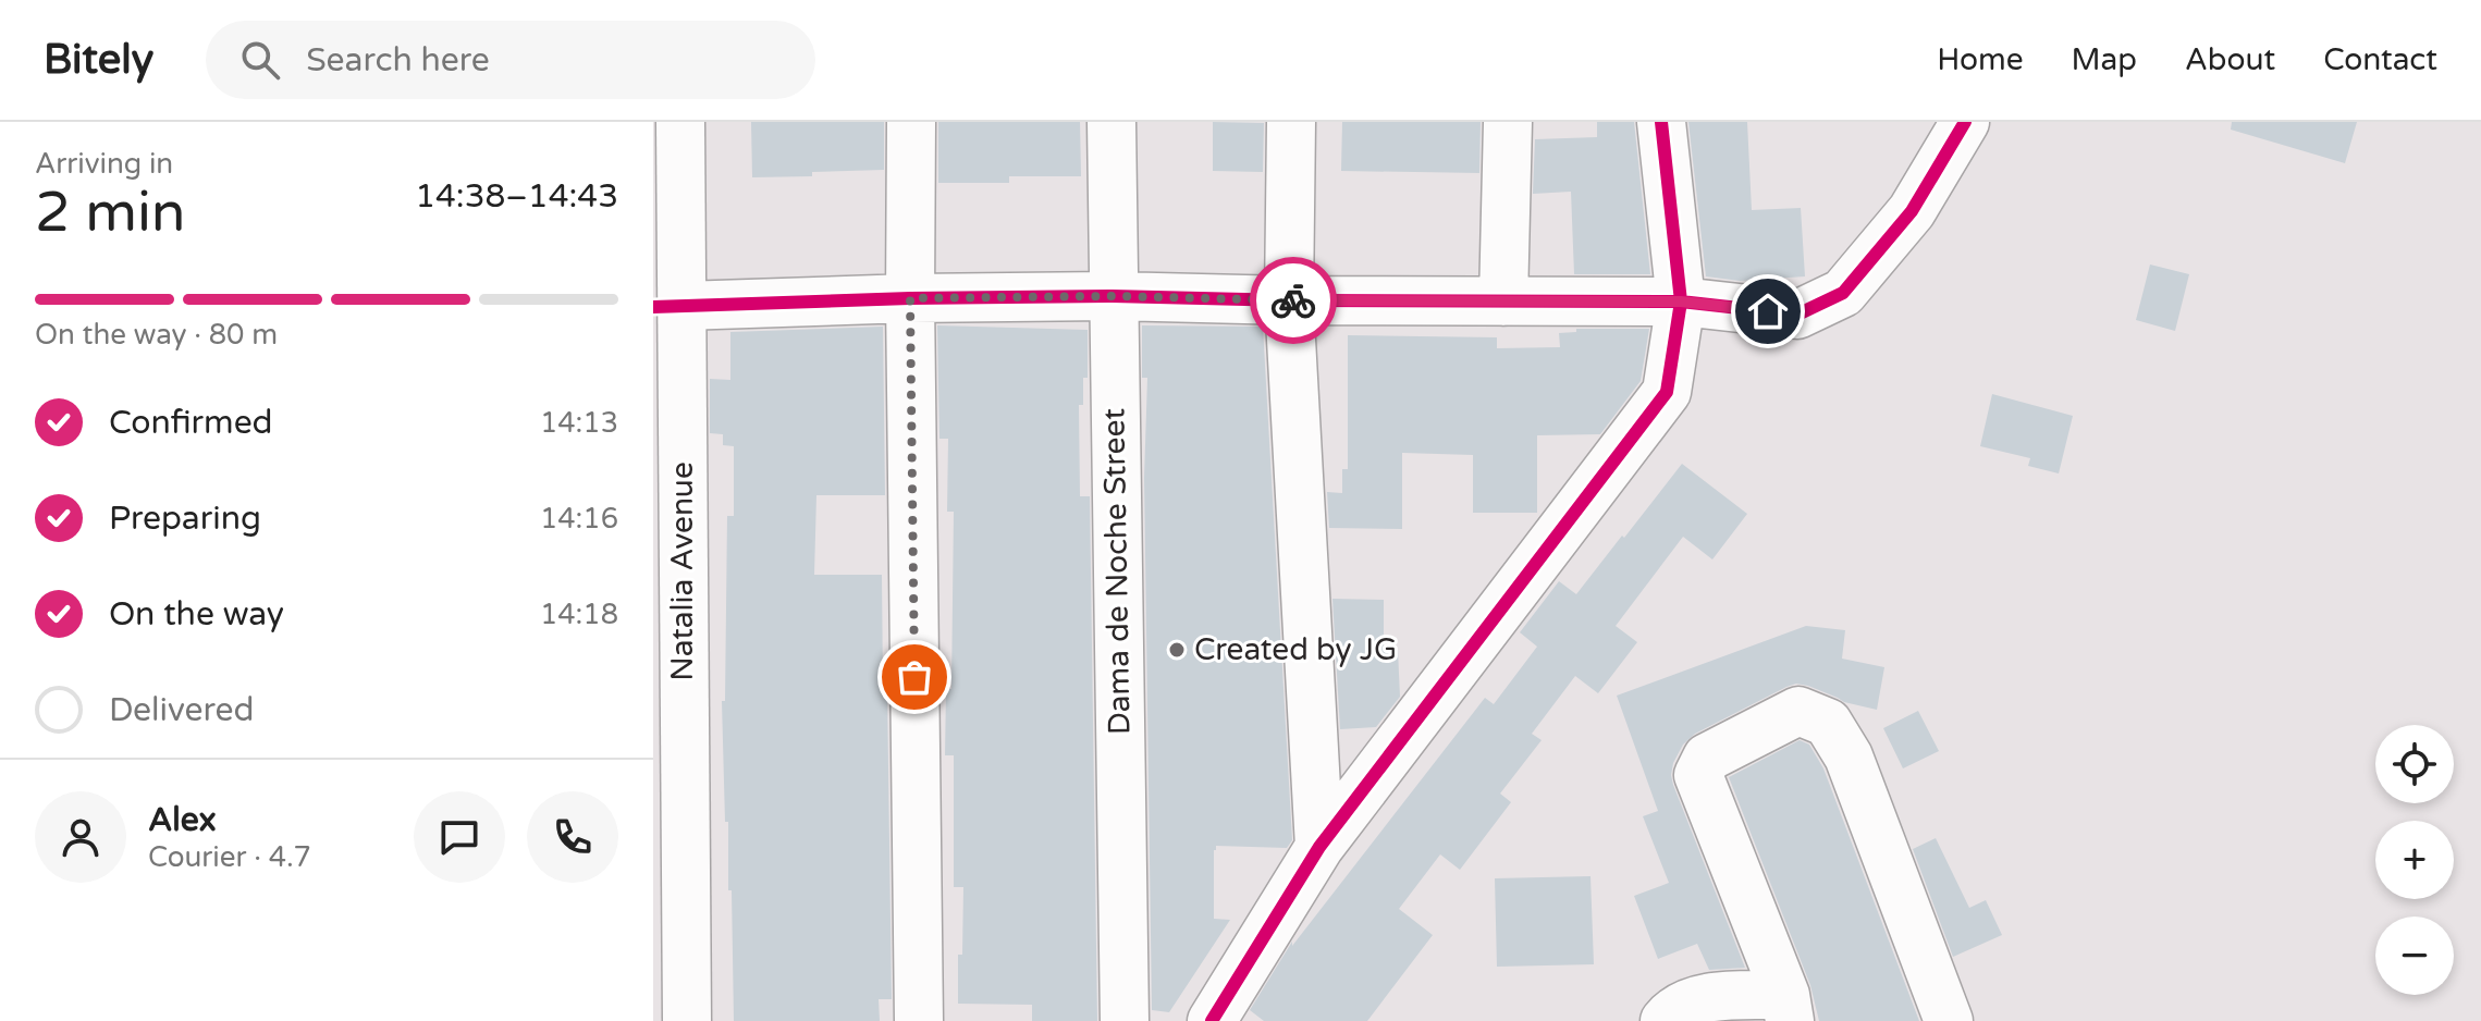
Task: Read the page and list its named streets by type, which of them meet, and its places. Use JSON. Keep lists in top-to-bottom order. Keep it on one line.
{"streets":{"street":["Natalia Avenue","Dama de Noche Street"]},"places":["Created by JG"],"page":{"header":"Bitely","search":"Search here","nav":["Home","Map","About","Contact"],"heading":["2 min","Arriving in","14:38–14:43"],"panel":["Alex","Courier · 4.7"],"bar":"On the way · 80 m","list":[["Confirmed","14:13"],["Preparing","14:16"],["On the way","14:18"],"Delivered"],"map_buttons":["+","−"]}}
